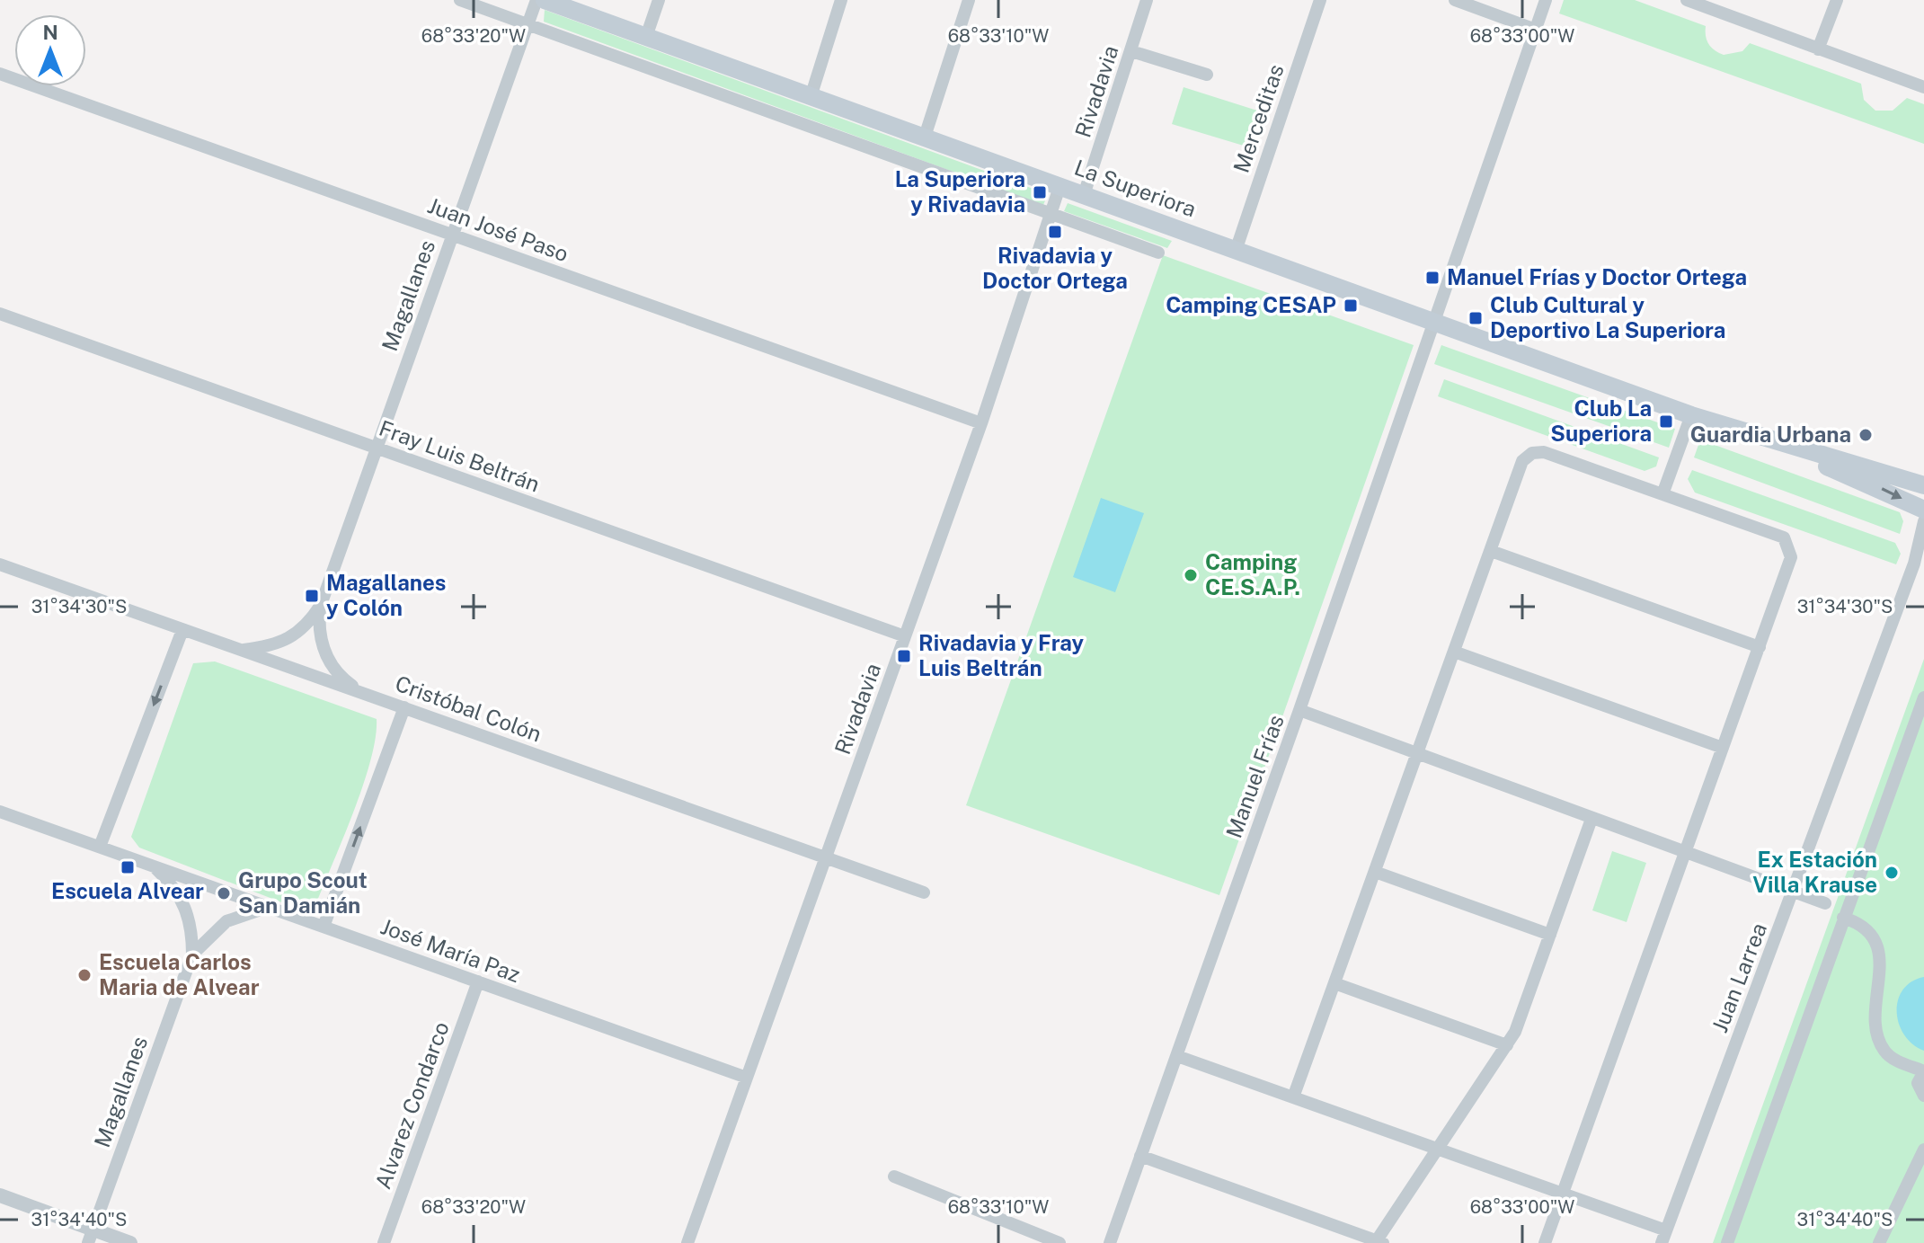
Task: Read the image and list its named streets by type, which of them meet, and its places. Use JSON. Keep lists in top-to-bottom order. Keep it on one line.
{"streets":{"main road":["La Superiora"],"street":["Rivadavia","Merceditas","Juan José Paso","Magallanes","Fray Luis Beltrán","Cristóbal Colón","Manuel Frías","José María Paz","Juan Larrea","Alvarez Condarco"]},"crossings":[["Rivadavia","La Superiora"],["Rivadavia","Juan José Paso"],["Rivadavia","Fray Luis Beltrán"],["Rivadavia","Cristóbal Colón"],["Rivadavia","José María Paz"],["Merceditas","La Superiora"],["La Superiora","Manuel Frías"],["Juan José Paso","Magallanes"],["Magallanes","Fray Luis Beltrán"],["Magallanes","Cristóbal Colón"],["José María Paz","Alvarez Condarco"]],"places":{"transit":["La Superiora y Rivadavia","Rivadavia y Doctor Ortega","Manuel Frías y Doctor Ortega","Camping CESAP","Club Cultural y Deportivo La Superiora","Club La Superiora","Magallanes y Colón","Rivadavia y Fray Luis Beltrán","Escuela Alvear"],"other":["Guardia Urbana","Camping CE.S.A.P.","Ex Estación Villa Krause","Grupo Scout San Damián","Escuela Carlos Maria de Alvear"]},"north":"top","coordinates":["68°33'20\"W","68°33'10\"W","68°33'00\"W","31°34'30\"S","31°34'40\"S"]}
